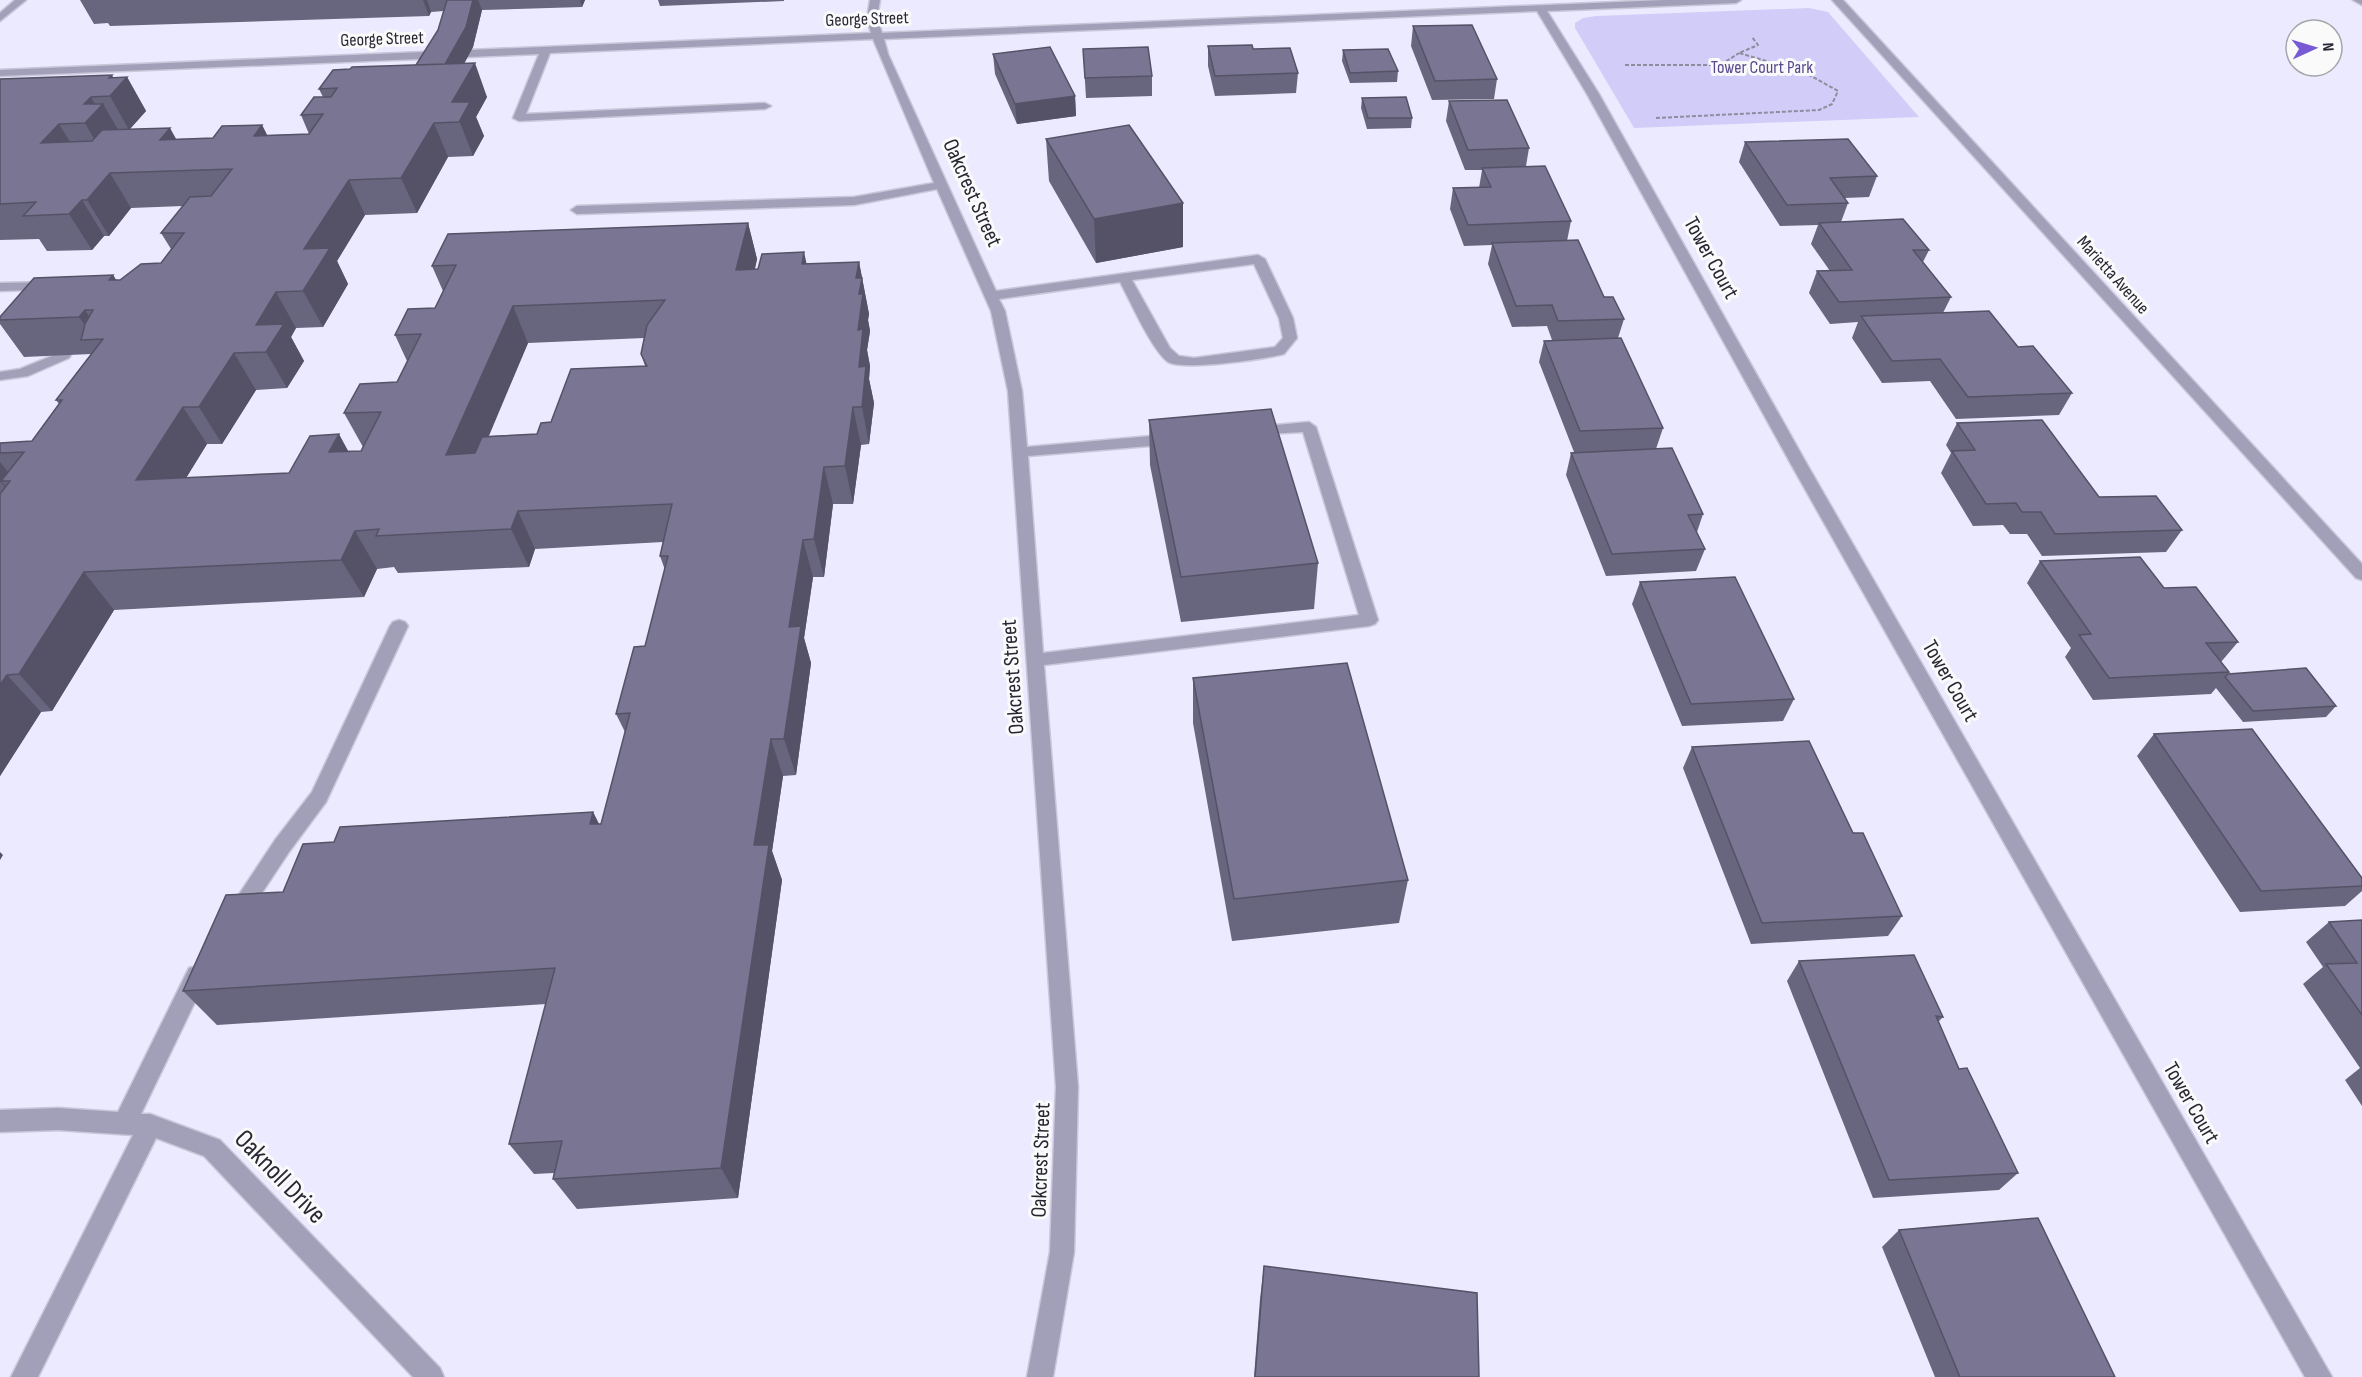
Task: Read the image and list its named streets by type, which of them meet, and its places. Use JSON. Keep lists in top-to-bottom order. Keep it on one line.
{"streets":{"street":["George Street","Oakcrest Street","Tower Court","Marietta Avenue","Oaknoll Drive"]},"crossings":[["George Street","Oakcrest Street"],["George Street","Tower Court"]],"parks":["Tower Court Park"],"north":"right"}
